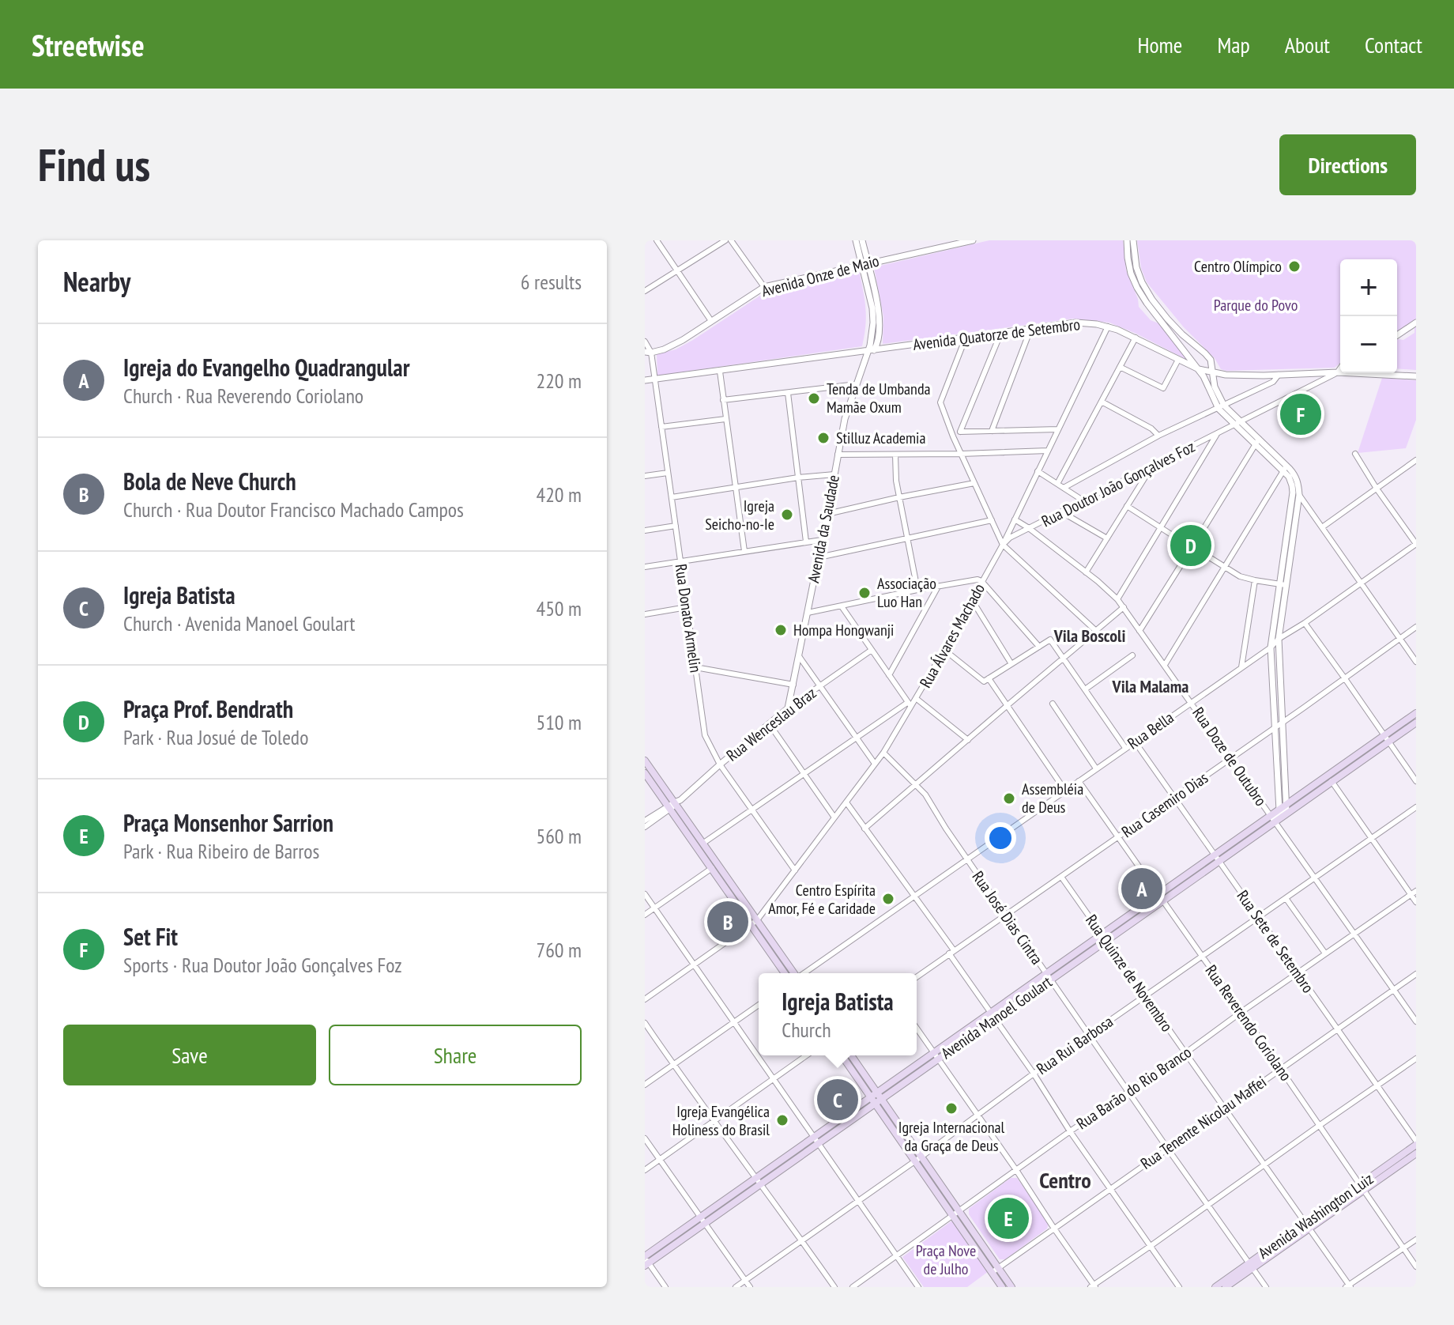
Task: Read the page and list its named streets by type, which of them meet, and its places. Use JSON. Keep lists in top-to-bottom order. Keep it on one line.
{"streets":{"main road":["Avenida Manoel Goulart","Avenida Washington Luiz"],"street":["Avenida Onze de Maio","Avenida Quatorze de Setembro","Rua Doutor João Gonçalves Foz","Avenida da Saudade","Rua Donato Armelin","Rua Álvares Machado","Rua Wenceslau Braz","Rua Bella","Rua Doze de Outubro","Rua Casemiro Dias","Rua José Dias Cintra","Rua Sete de Setembro","Rua Quinze de Novembro","Rua Reverendo Coriolano","Rua Rui Barbosa","Rua Barão do Rio Branco","Rua Tenente Nicolau Maffei"]},"crossings":[["Avenida Onze de Maio","Avenida da Saudade"],["Avenida Onze de Maio","Rua Donato Armelin"],["Avenida Quatorze de Setembro","Rua Doutor João Gonçalves Foz"],["Avenida Quatorze de Setembro","Avenida da Saudade"],["Avenida Quatorze de Setembro","Rua Donato Armelin"],["Avenida Quatorze de Setembro","Rua Álvares Machado"],["Rua Doutor João Gonçalves Foz","Rua Álvares Machado"],["Rua Doutor João Gonçalves Foz","Rua Doze de Outubro"],["Avenida da Saudade","Rua Wenceslau Braz"],["Rua Donato Armelin","Rua Álvares Machado"],["Rua Donato Armelin","Rua Wenceslau Braz"],["Rua Álvares Machado","Rua Doze de Outubro"],["Rua Álvares Machado","Rua José Dias Cintra"],["Rua Bella","Rua Doze de Outubro"],["Rua Bella","Rua José Dias Cintra"],["Rua Bella","Rua Sete de Setembro"],["Rua Bella","Rua Reverendo Coriolano"],["Rua Doze de Outubro","Rua Casemiro Dias"],["Rua Doze de Outubro","Avenida Manoel Goulart"],["Rua Doze de Outubro","Rua Rui Barbosa"],["Rua Doze de Outubro","Rua Barão do Rio Branco"],["Rua Doze de Outubro","Rua Tenente Nicolau Maffei"],["Rua Casemiro Dias","Rua José Dias Cintra"],["Rua Casemiro Dias","Rua Sete de Setembro"],["Rua Casemiro Dias","Rua Quinze de Novembro"],["Rua Casemiro Dias","Rua Reverendo Coriolano"],["Rua José Dias Cintra","Avenida Manoel Goulart"],["Rua José Dias Cintra","Rua Rui Barbosa"],["Rua José Dias Cintra","Rua Barão do Rio Branco"],["Rua José Dias Cintra","Rua Tenente Nicolau Maffei"],["Rua José Dias Cintra","Avenida Washington Luiz"],["Rua Sete de Setembro","Avenida Manoel Goulart"],["Rua Sete de Setembro","Rua Rui Barbosa"],["Rua Sete de Setembro","Rua Barão do Rio Branco"],["Rua Sete de Setembro","Rua Tenente Nicolau Maffei"],["Rua Sete de Setembro","Avenida Washington Luiz"],["Rua Quinze de Novembro","Avenida Manoel Goulart"],["Rua Quinze de Novembro","Rua Rui Barbosa"],["Rua Quinze de Novembro","Rua Barão do Rio Branco"],["Rua Quinze de Novembro","Rua Tenente Nicolau Maffei"],["Rua Quinze de Novembro","Avenida Washington Luiz"],["Avenida Manoel Goulart","Rua Reverendo Coriolano"],["Rua Reverendo Coriolano","Rua Rui Barbosa"],["Rua Reverendo Coriolano","Rua Barão do Rio Branco"],["Rua Reverendo Coriolano","Rua Tenente Nicolau Maffei"],["Rua Reverendo Coriolano","Avenida Washington Luiz"]],"districts":["Vila Boscoli","Vila Malama","Centro"],"parks":["Parque do Povo","Praça Nove de Julho"],"places":["Centro Olímpico","Tenda de Umbanda Mamãe Oxum","Stilluz Academia","Igreja Seicho-no-Ie","Associação Luo Han","Hompa Hongwanji","Assembléia de Deus","Centro Espírita Amor, Fé e Caridade","Igreja Internacional da Graça de Deus","Igreja Evangélica Holiness do Brasil"],"page":{"header":"Streetwise","nav":["Home","Map","About","Contact"],"buttons":["Directions",["Save","Share"]],"title":"Find us","heading":["Nearby","6 results"],"map_buttons":["+","−"],"list":[{"mark":"A","name":"Igreja do Evangelho Quadrangular","note":"Church · Rua Reverendo Coriolano","value":"220 m"},{"mark":"B","name":"Bola de Neve Church","note":"Church · Rua Doutor Francisco Machado Campos","value":"420 m"},{"mark":"C","name":"Igreja Batista","note":"Church · Avenida Manoel Goulart","value":"450 m"},{"mark":"D","name":"Praça Prof. Bendrath","note":"Park · Rua Josué de Toledo","value":"510 m"},{"mark":"E","name":"Praça Monsenhor Sarrion","note":"Park · Rua Ribeiro de Barros","value":"560 m"},{"mark":"F","name":"Set Fit","note":"Sports · Rua Doutor João Gonçalves Foz","value":"760 m"}],"pins":["F","D","A","B","C","E"],"popup":["Igreja Batista","Church"]}}
